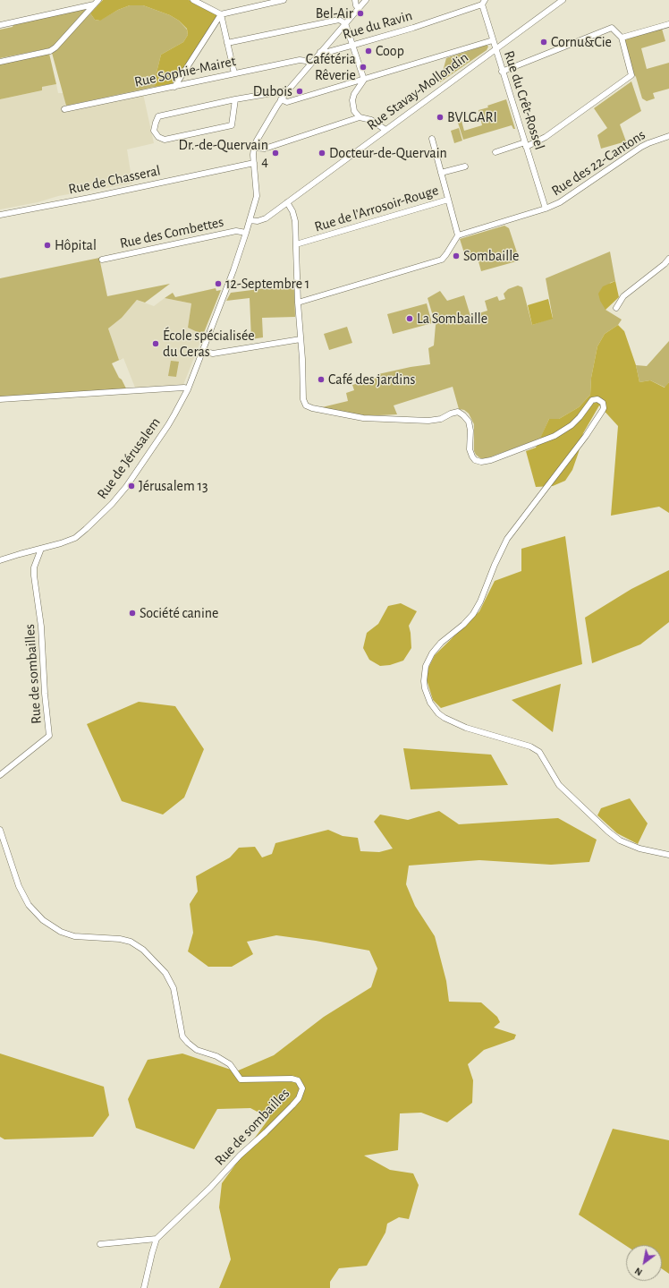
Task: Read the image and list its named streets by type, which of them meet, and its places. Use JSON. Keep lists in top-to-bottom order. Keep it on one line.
{"streets":{"street":["Rue du Ravin","Rue Sophie-Mairet","Rue Stavay-Mollondin","Rue du Crêt-Rossel","Rue des 22-Cantons","Rue de Chasseral","Rue de l'Arrosoir-Rouge","Rue des Combettes","Rue de Jérusalem","Rue de sombailles"]},"crossings":[["Rue du Ravin","Rue du Crêt-Rossel"],["Rue Stavay-Mollondin","Rue du Crêt-Rossel"],["Rue Stavay-Mollondin","Rue de Jérusalem"],["Rue du Crêt-Rossel","Rue des 22-Cantons"],["Rue des 22-Cantons","Rue de l'Arrosoir-Rouge"],["Rue de Chasseral","Rue de Jérusalem"],["Rue des Combettes","Rue de Jérusalem"],["Rue de Jérusalem","Rue de sombailles"]],"places":["Bel-Air","Cornu&Cie","Coop","Cafétéria Rêverie","Dubois","BVLGARI","Dr.-de-Quervain 4","Docteur-de-Quervain","Hôpital","Sombaille","12-Septembre 1","La Sombaille","École spécialisée du Ceras","Café des jardins","Jérusalem 13","Société canine"],"north":"bottom left"}
